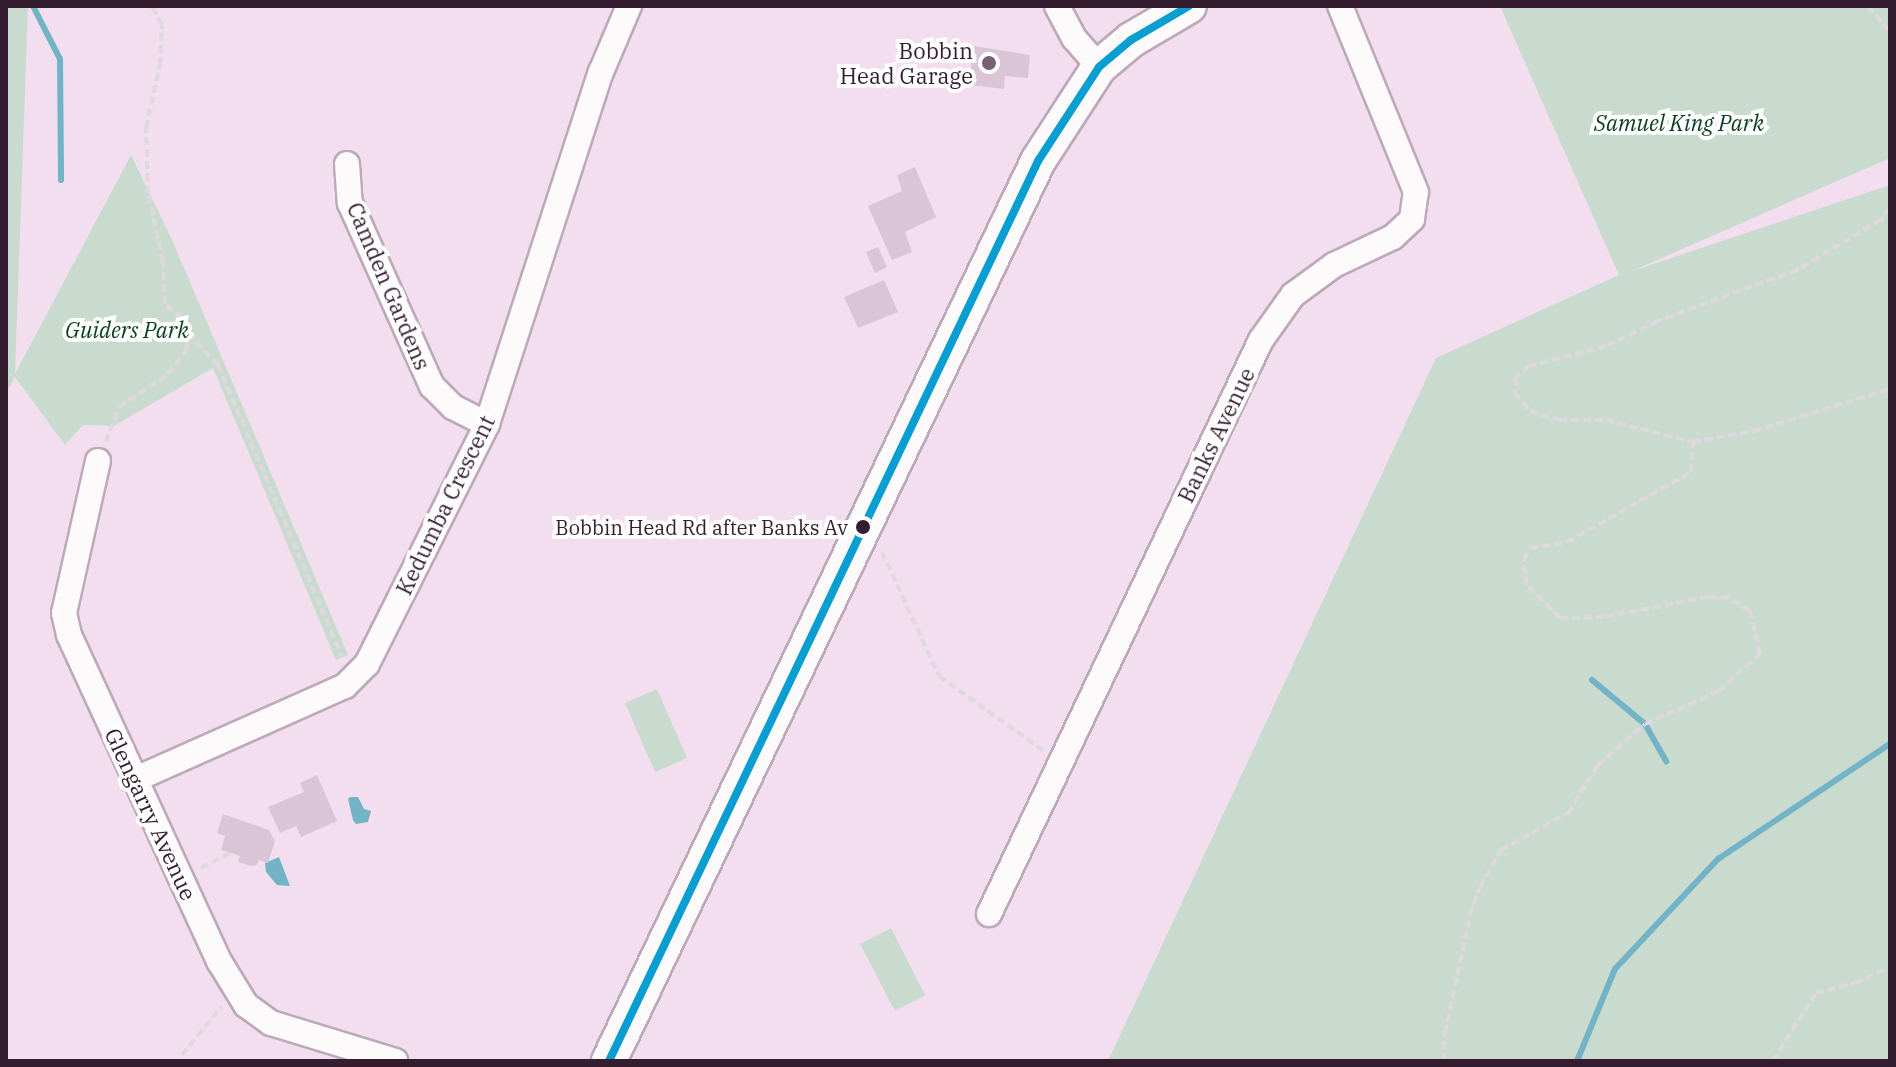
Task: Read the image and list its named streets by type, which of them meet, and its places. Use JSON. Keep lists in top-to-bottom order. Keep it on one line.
{"streets":{"street":["Camden Gardens","Banks Avenue","Kedumba Crescent","Glengarry Avenue"]},"crossings":[["Camden Gardens","Kedumba Crescent"],["Kedumba Crescent","Glengarry Avenue"]],"parks":["Samuel King Park","Guiders Park"],"places":["Bobbin Head Garage","Bobbin Head Rd after Banks Av"]}
